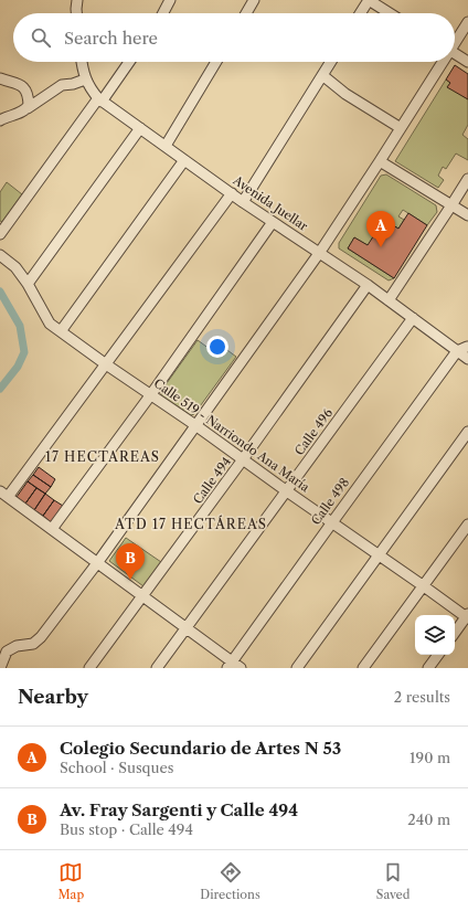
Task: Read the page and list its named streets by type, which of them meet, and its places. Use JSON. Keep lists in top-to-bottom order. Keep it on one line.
{"streets":{"street":["Avenida Juellar","Calle 496","Calle 519 - Narriondo Ana María","Calle 494","Calle 498"]},"crossings":[["Avenida Juellar","Calle 496"],["Avenida Juellar","Calle 494"],["Avenida Juellar","Calle 498"],["Calle 496","Calle 519 - Narriondo Ana María"],["Calle 519 - Narriondo Ana María","Calle 494"],["Calle 519 - Narriondo Ana María","Calle 498"]],"districts":["17 HECTAREAS","ATD 17 HECTÁREAS"],"page":{"search":"Search here","pins":["A","B"],"heading":["Nearby","2 results"],"list":[{"mark":"A","name":"Colegio Secundario de Artes N 53","note":"School · Susques","value":"190 m"},{"mark":"B","name":"Av. Fray Sargenti y Calle 494","note":"Bus stop · Calle 494","value":"240 m"}],"nav":["Map","Directions","Saved"]}}
